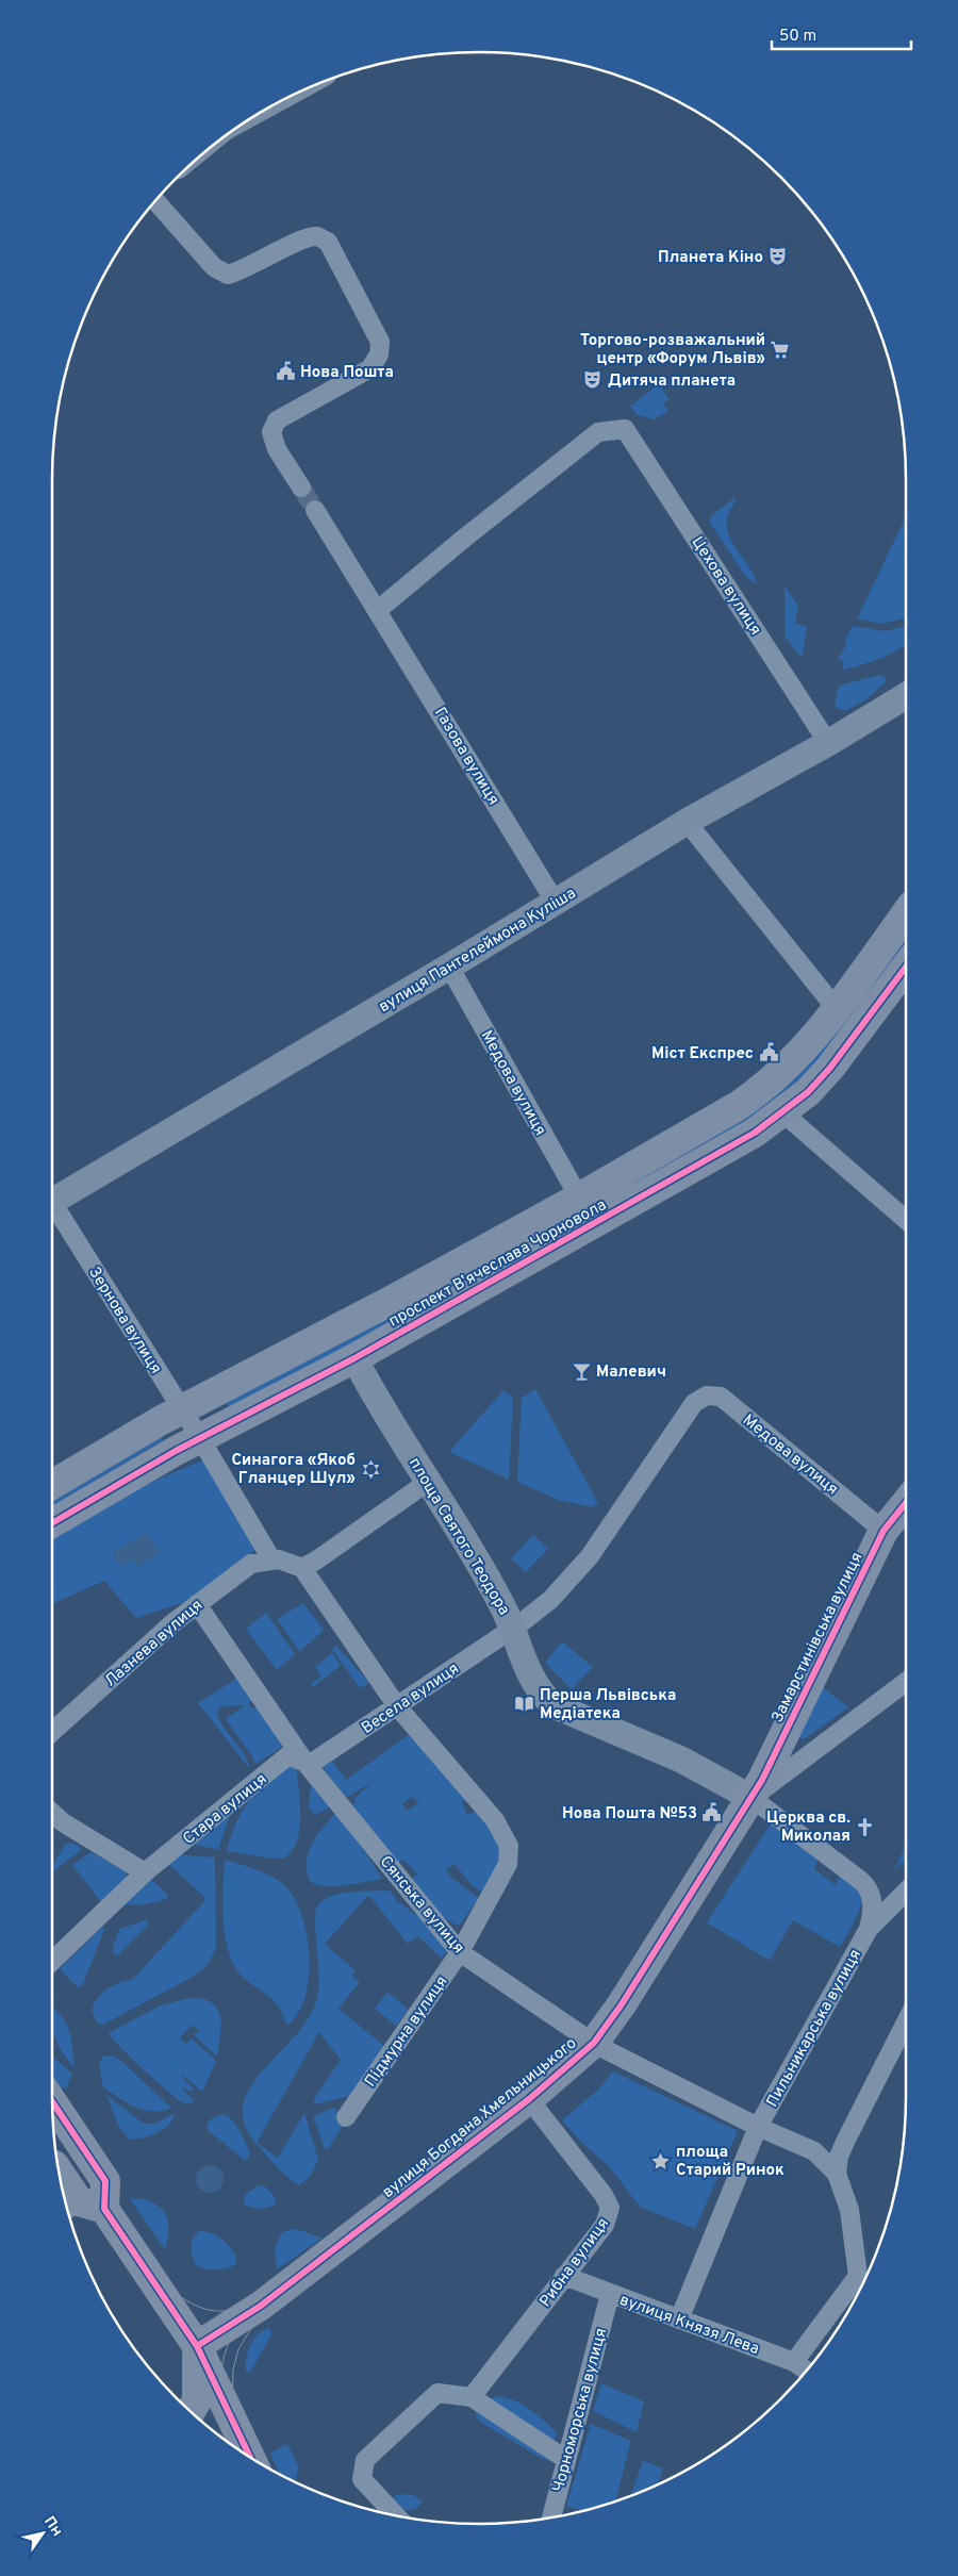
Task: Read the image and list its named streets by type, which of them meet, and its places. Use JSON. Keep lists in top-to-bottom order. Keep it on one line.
{"streets":{"main road":["проспект Вʼячеслава Чорновола","Замарстинівська вулиця","вулиця Богдана Хмельницького"],"street":["Цехова вулиця","Газова вулиця","вулиця Пантелеймона Куліша","Медова вулиця","Зернова вулиця","площа Святого Теодора","Лазнева вулиця","Весела вулиця","Стара вулиця","Сянська вулиця","Пильникарська вулиця","Підмурна вулиця","Рибна вулиця","вулиця Князя Лева","Чорноморська вулиця"]},"crossings":[["Цехова вулиця","Газова вулиця"],["Цехова вулиця","вулиця Пантелеймона Куліша"],["Газова вулиця","вулиця Пантелеймона Куліша"],["вулиця Пантелеймона Куліша","Медова вулиця"],["Медова вулиця","проспект Вʼячеслава Чорновола"],["Медова вулиця","площа Святого Теодора"],["Медова вулиця","Замарстинівська вулиця"],["проспект Вʼячеслава Чорновола","Зернова вулиця"],["проспект Вʼячеслава Чорновола","площа Святого Теодора"],["Зернова вулиця","Лазнева вулиця"],["площа Святого Теодора","Весела вулиця"],["Замарстинівська вулиця","Пильникарська вулиця"],["Замарстинівська вулиця","вулиця Богдана Хмельницького"],["Лазнева вулиця","Сянська вулиця"],["Весела вулиця","Стара вулиця"],["Весела вулиця","Сянська вулиця"],["Весела вулиця","Підмурна вулиця"],["Стара вулиця","Сянська вулиця"],["Сянська вулиця","Пильникарська вулиця"],["Сянська вулиця","Підмурна вулиця"],["Сянська вулиця","вулиця Богдана Хмельницького"],["Пильникарська вулиця","вулиця Богдана Хмельницького"],["вулиця Богдана Хмельницького","Рибна вулиця"],["Рибна вулиця","вулиця Князя Лева"],["вулиця Князя Лева","Чорноморська вулиця"]],"places":{"theatre":["Планета Кіно","Дитяча планета"],"supermarket":["Торгово-розважальний центр «Форум Львів»"],"public building":["Нова Пошта","Міст Експрес","Нова Пошта №53"],"bar":["Малевич"],"synagogue":["Синагога «Якоб Гланцер Шул»"],"library":["Перша Львівська Медіатека"],"church":["Церква св. Миколая"],"place":["площа Старий Ринок"]},"scale_bar":"50 m","north":"top right"}
